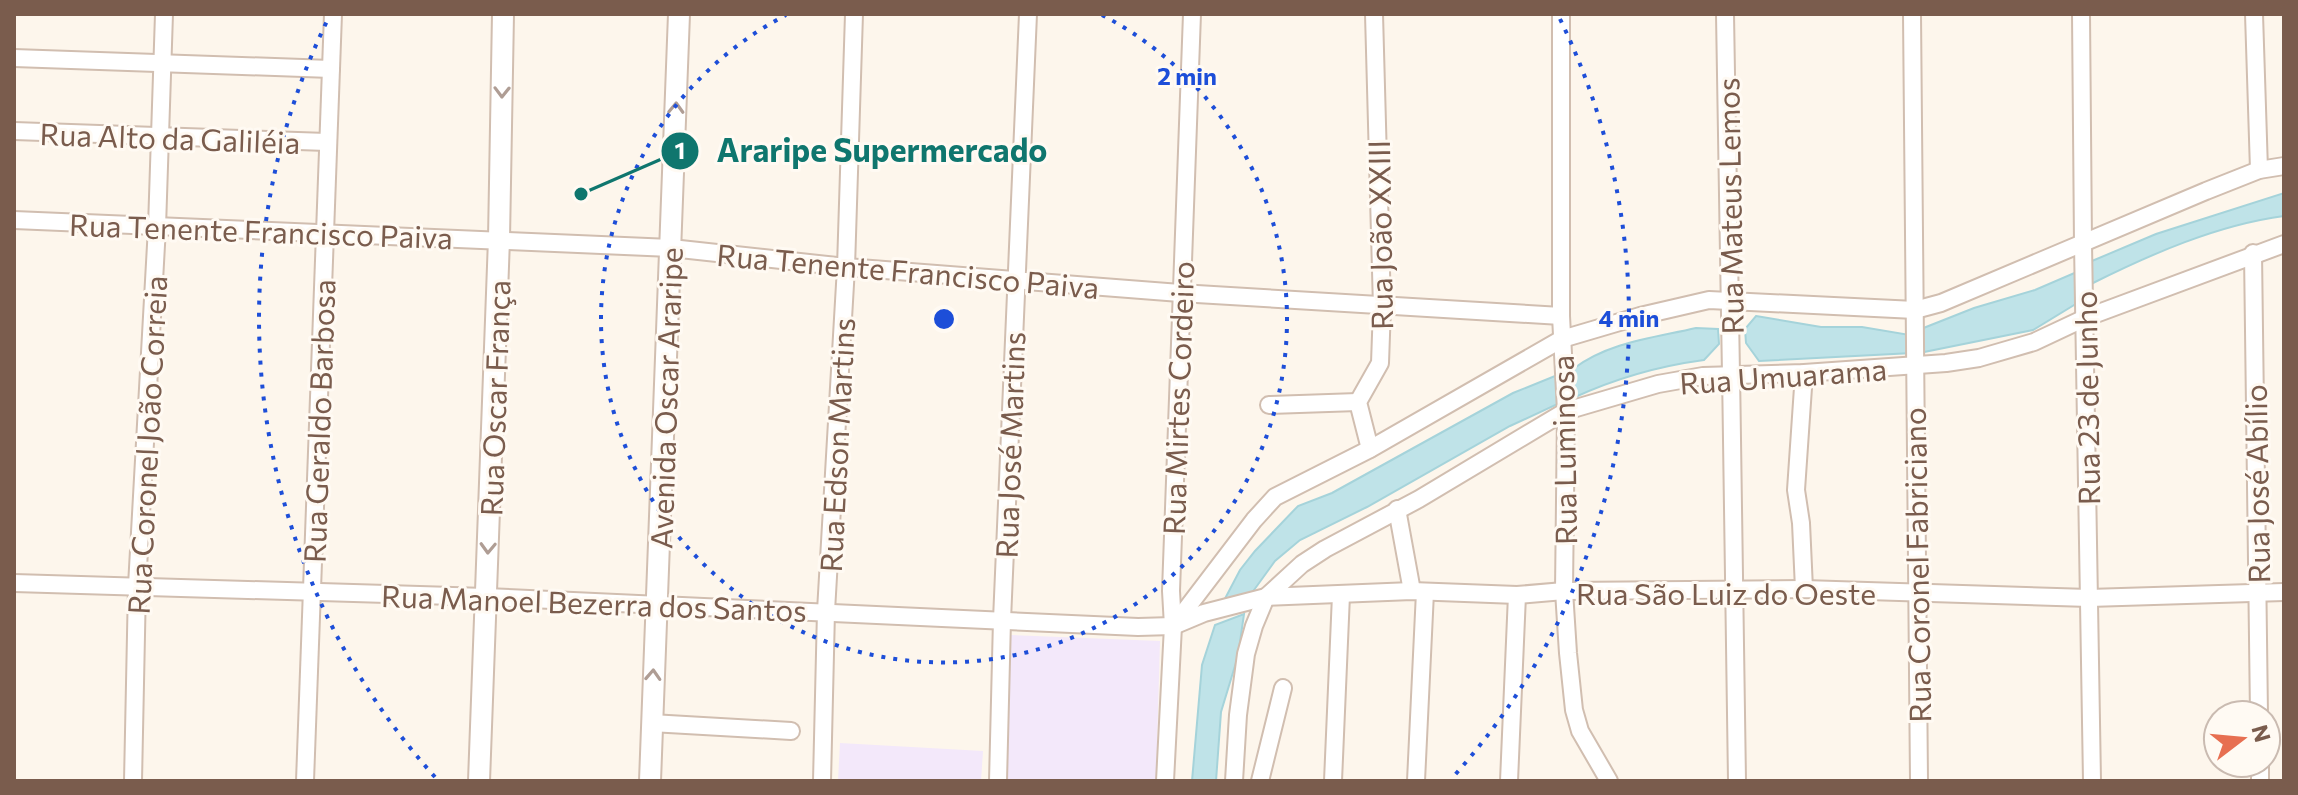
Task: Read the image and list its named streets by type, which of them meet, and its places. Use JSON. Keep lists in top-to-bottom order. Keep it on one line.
{"streets":{"street":["Rua Alto da Galiléia","Rua Mateus Lemos","Rua Tenente Francisco Paiva","Rua João XXIII","Rua Umuarama","Rua Oscar França","Avenida Oscar Araripe","Rua Mirtes Cordeiro","Rua 23 de Junho","Rua Geraldo Barbosa","Rua Coronel João Correia","Rua Edson Martins","Rua José Martins","Rua Luminosa","Rua José Abílio","Rua Coronel Fabriciano","Rua São Luiz do Oeste","Rua Manoel Bezerra dos Santos"]},"crossings":[["Rua Alto da Galiléia","Rua Geraldo Barbosa"],["Rua Alto da Galiléia","Rua Coronel João Correia"],["Rua Mateus Lemos","Rua Umuarama"],["Rua Mateus Lemos","Rua São Luiz do Oeste"],["Rua Tenente Francisco Paiva","Rua João XXIII"],["Rua Tenente Francisco Paiva","Rua Oscar França"],["Rua Tenente Francisco Paiva","Avenida Oscar Araripe"],["Rua Tenente Francisco Paiva","Rua Mirtes Cordeiro"],["Rua Tenente Francisco Paiva","Rua Geraldo Barbosa"],["Rua Tenente Francisco Paiva","Rua Coronel João Correia"],["Rua Tenente Francisco Paiva","Rua Edson Martins"],["Rua Tenente Francisco Paiva","Rua José Martins"],["Rua Tenente Francisco Paiva","Rua Luminosa"],["Rua Umuarama","Rua Mirtes Cordeiro"],["Rua Umuarama","Rua 23 de Junho"],["Rua Umuarama","Rua Luminosa"],["Rua Umuarama","Rua José Abílio"],["Rua Umuarama","Rua Coronel Fabriciano"],["Rua Umuarama","Rua São Luiz do Oeste"],["Rua Umuarama","Rua Manoel Bezerra dos Santos"],["Rua Oscar França","Rua Manoel Bezerra dos Santos"],["Avenida Oscar Araripe","Rua Manoel Bezerra dos Santos"],["Rua Mirtes Cordeiro","Rua São Luiz do Oeste"],["Rua Mirtes Cordeiro","Rua Manoel Bezerra dos Santos"],["Rua 23 de Junho","Rua São Luiz do Oeste"],["Rua Geraldo Barbosa","Rua Manoel Bezerra dos Santos"],["Rua Coronel João Correia","Rua Manoel Bezerra dos Santos"],["Rua Edson Martins","Rua Manoel Bezerra dos Santos"],["Rua José Martins","Rua Manoel Bezerra dos Santos"],["Rua Luminosa","Rua São Luiz do Oeste"],["Rua José Abílio","Rua São Luiz do Oeste"],["Rua Coronel Fabriciano","Rua São Luiz do Oeste"],["Rua São Luiz do Oeste","Rua Manoel Bezerra dos Santos"]],"one_way":["Rua Oscar França","Avenida Oscar Araripe"],"places":["Araripe Supermercado"],"north":"right","rings":["2 min","4 min"]}
